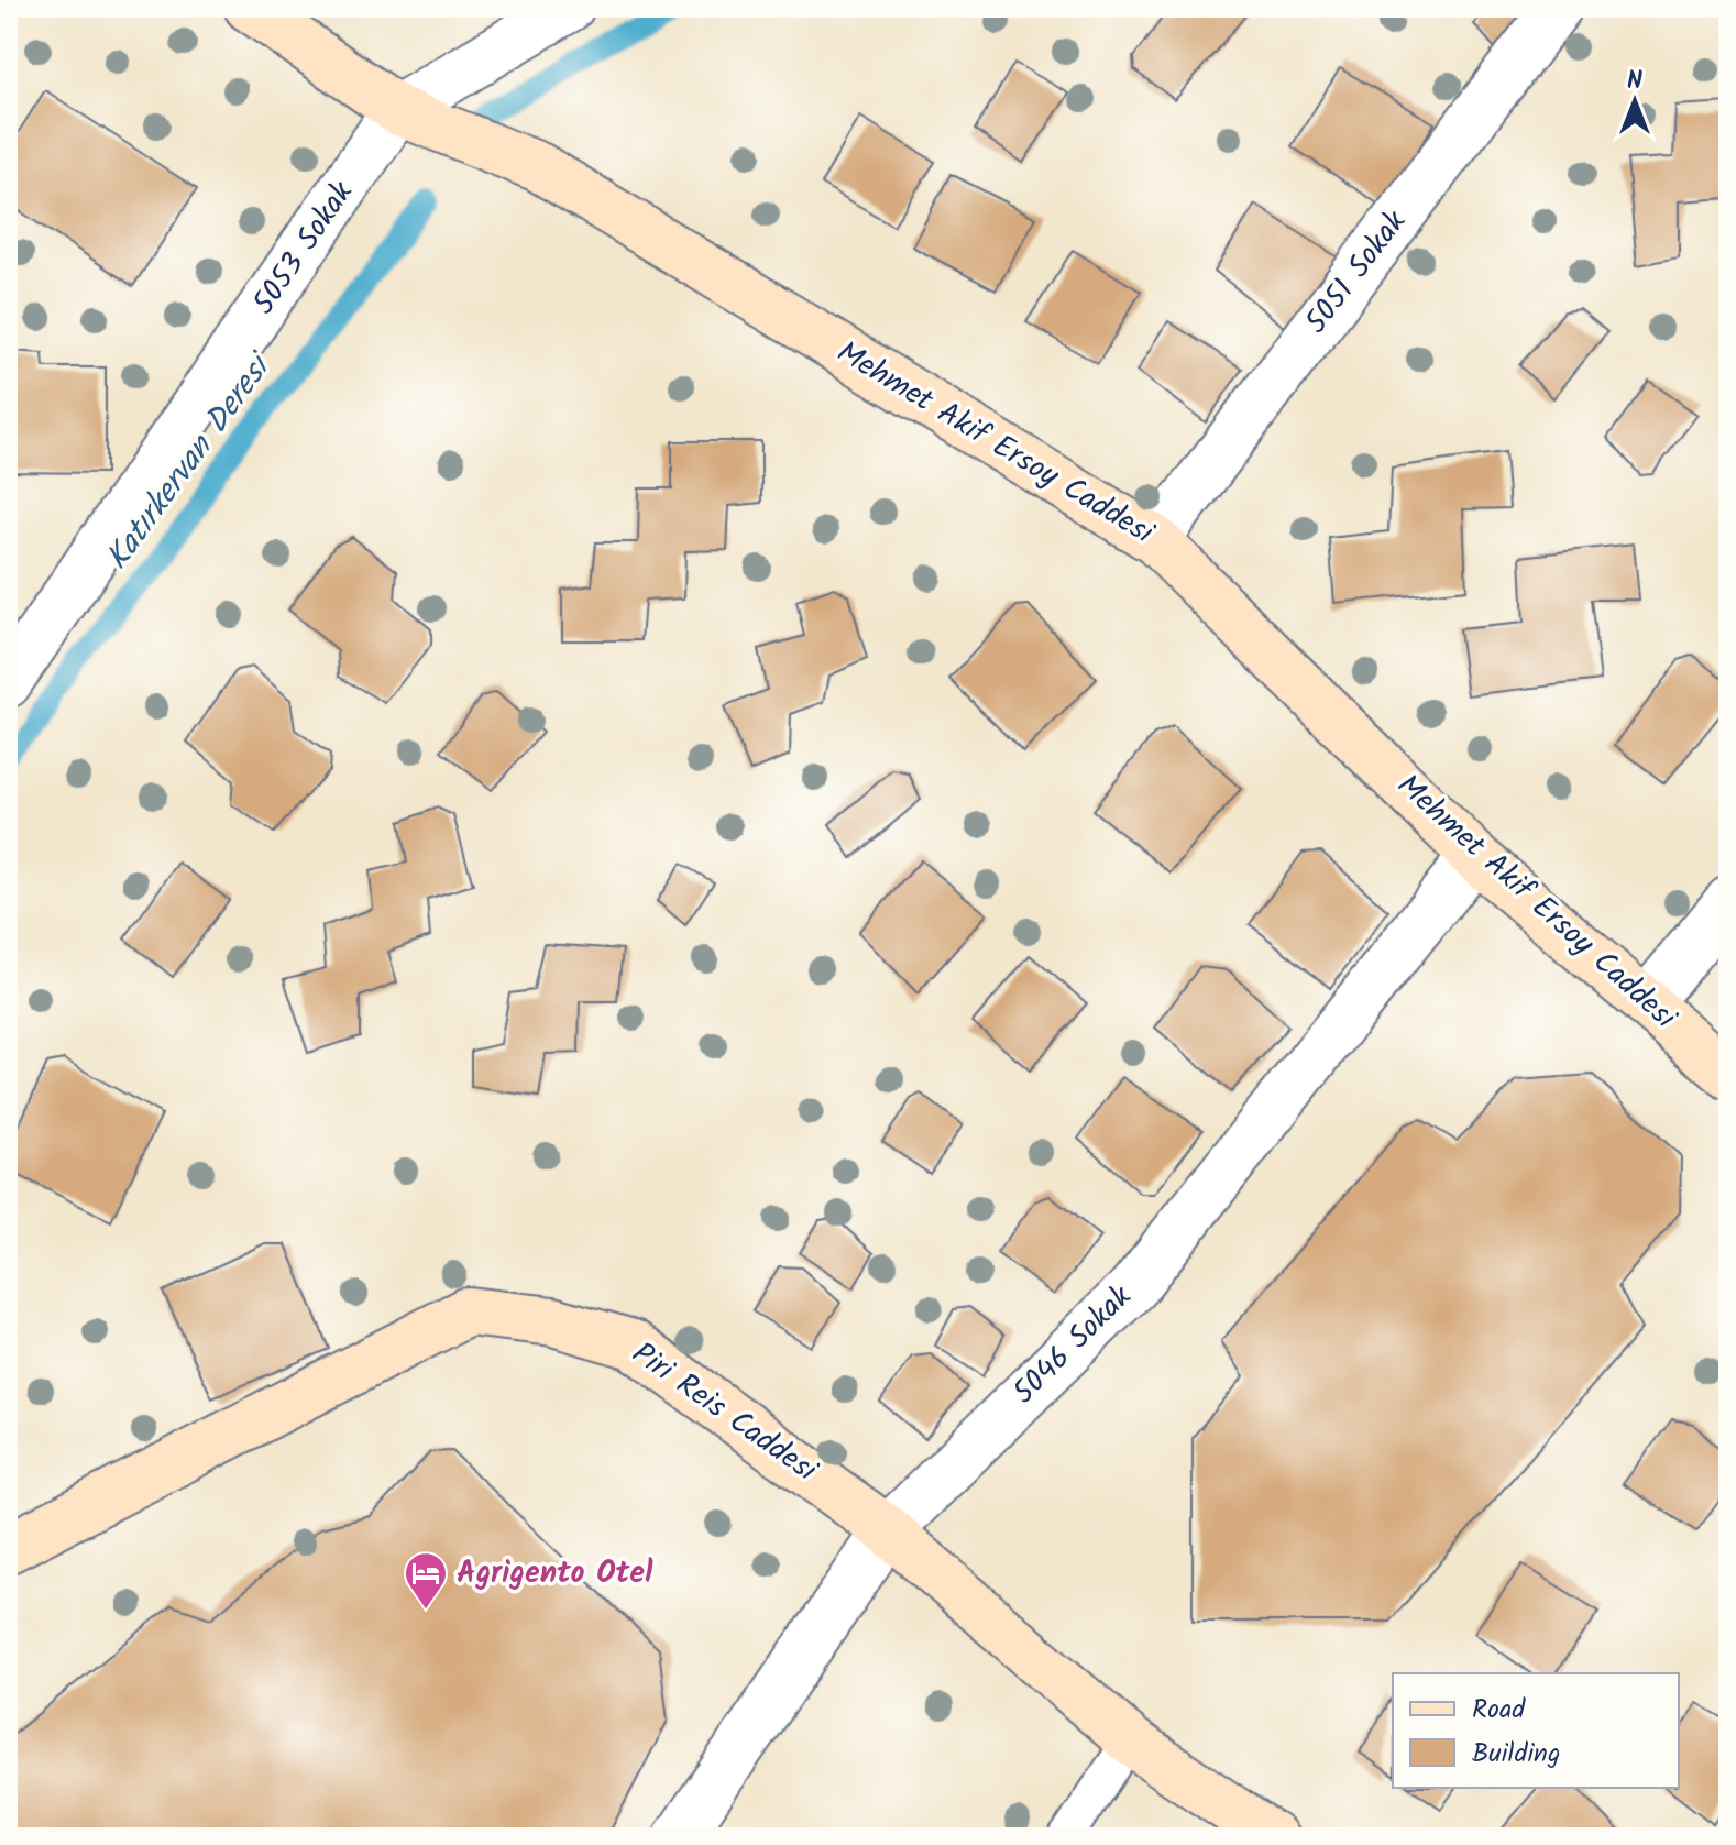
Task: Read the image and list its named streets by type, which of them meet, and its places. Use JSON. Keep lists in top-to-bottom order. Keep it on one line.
{"streets":{"street":["5053 Sokak","5051 Sokak","Mehmet Akif Ersoy Caddesi","5046 Sokak","Piri Reis Caddesi"]},"crossings":[["5053 Sokak","Mehmet Akif Ersoy Caddesi"],["5051 Sokak","Mehmet Akif Ersoy Caddesi"],["Mehmet Akif Ersoy Caddesi","5046 Sokak"],["5046 Sokak","Piri Reis Caddesi"]],"water":["Katırkervan Deresi"],"places":{"hotel":["Agrigento Otel"]},"legend":["Road","Building"],"north":"top"}
